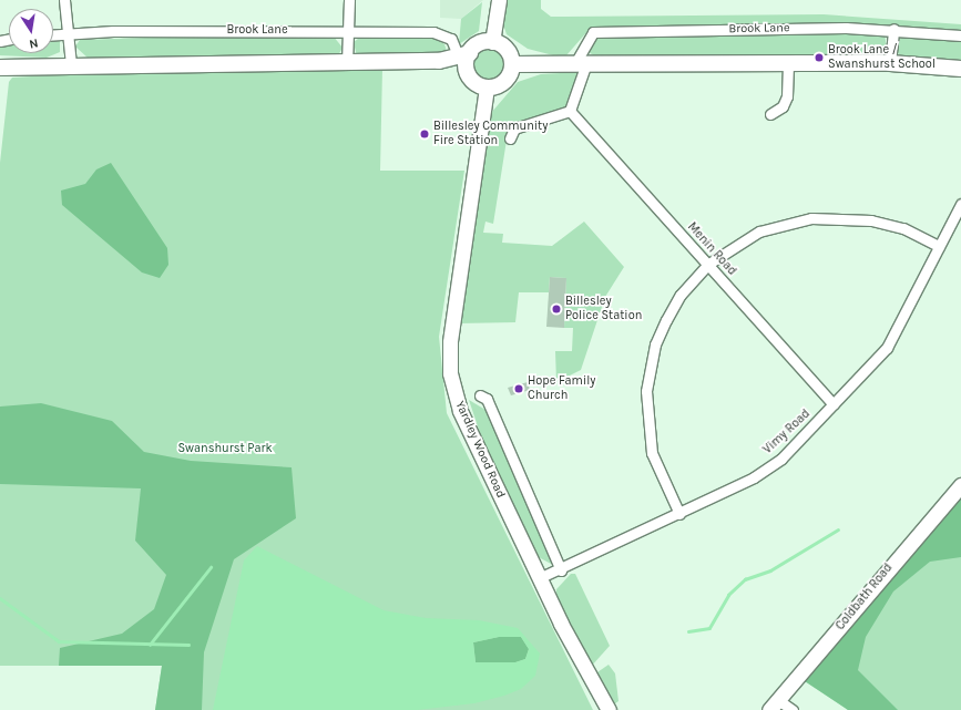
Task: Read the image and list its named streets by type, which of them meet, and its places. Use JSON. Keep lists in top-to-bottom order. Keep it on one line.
{"streets":{"street":["Brook Lane","Menin Road","Vimy Road","Yardley Wood Road","Coldbath Road"]},"crossings":[["Brook Lane","Yardley Wood Road"],["Menin Road","Vimy Road"],["Vimy Road","Yardley Wood Road"]],"parks":["Swanshurst Park"],"places":["Brook Lane / Swanshurst School","Billesley Community Fire Station","Billesley Police Station","Hope Family Church"],"north":"bottom"}
